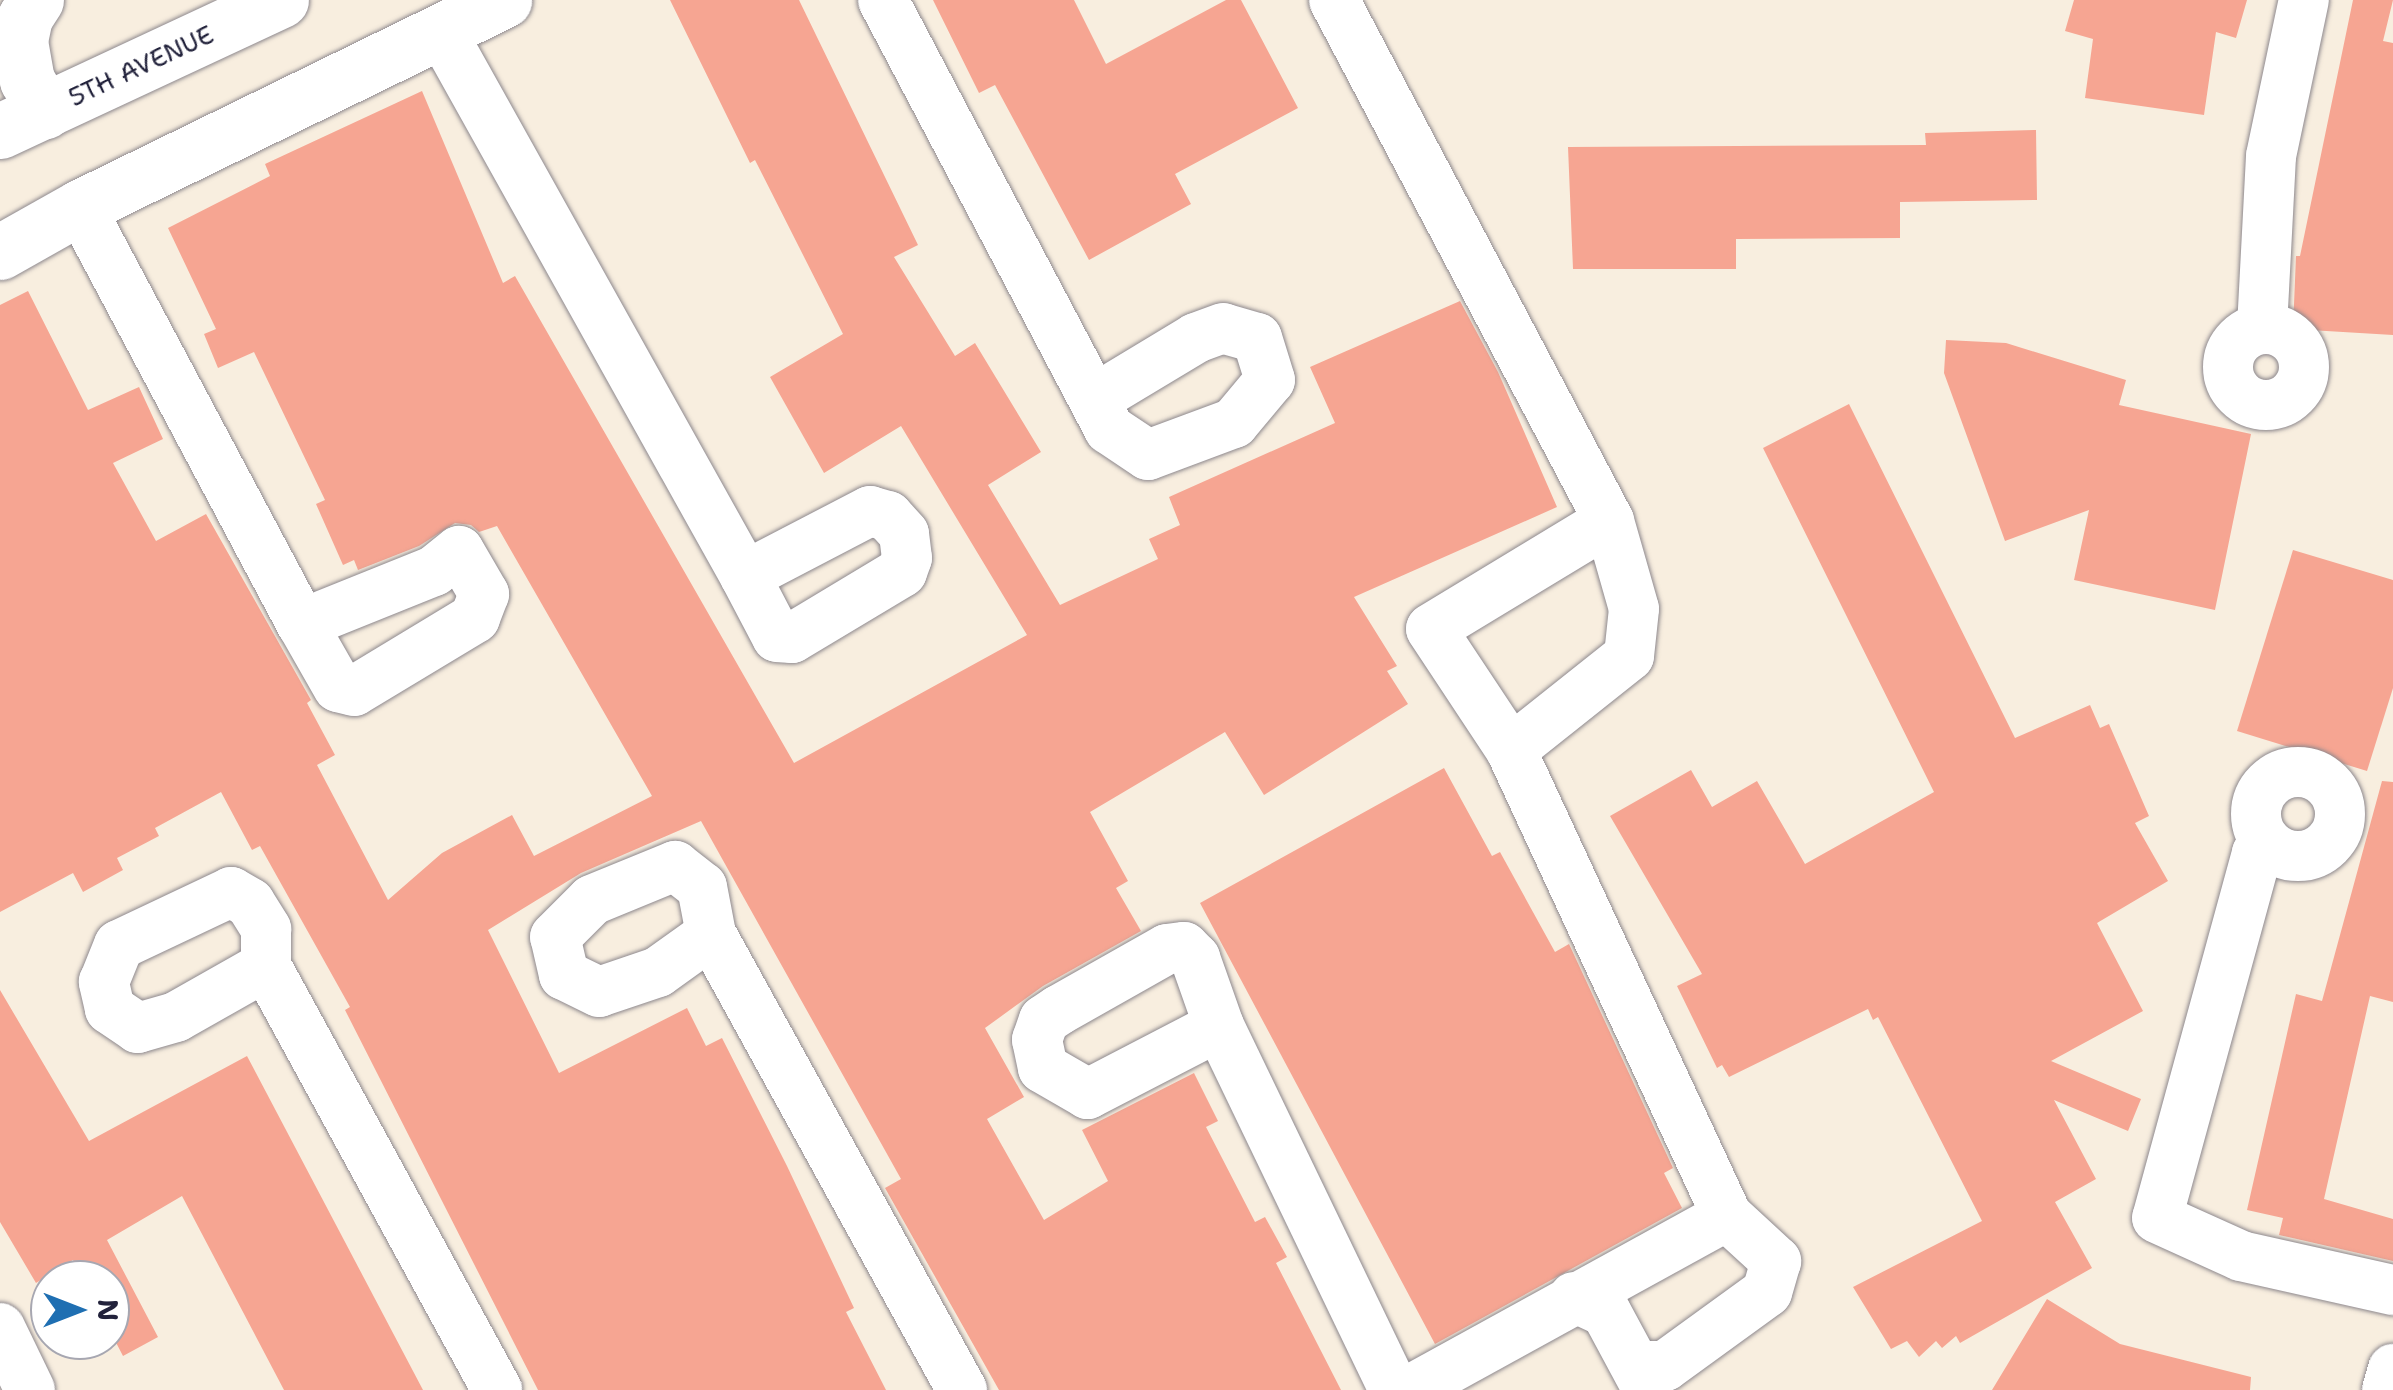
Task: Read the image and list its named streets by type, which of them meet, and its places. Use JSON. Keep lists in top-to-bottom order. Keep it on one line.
{"streets":{"street":["5TH AVENUE"]},"north":"right"}
